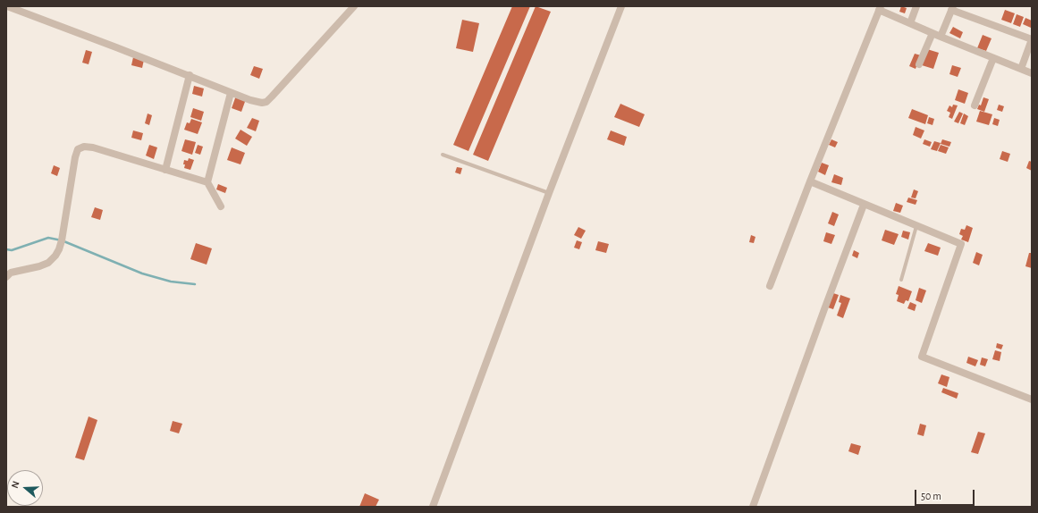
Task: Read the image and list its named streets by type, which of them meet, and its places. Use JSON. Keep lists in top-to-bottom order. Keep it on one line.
{"scale_bar":"50 m","north":"left"}
